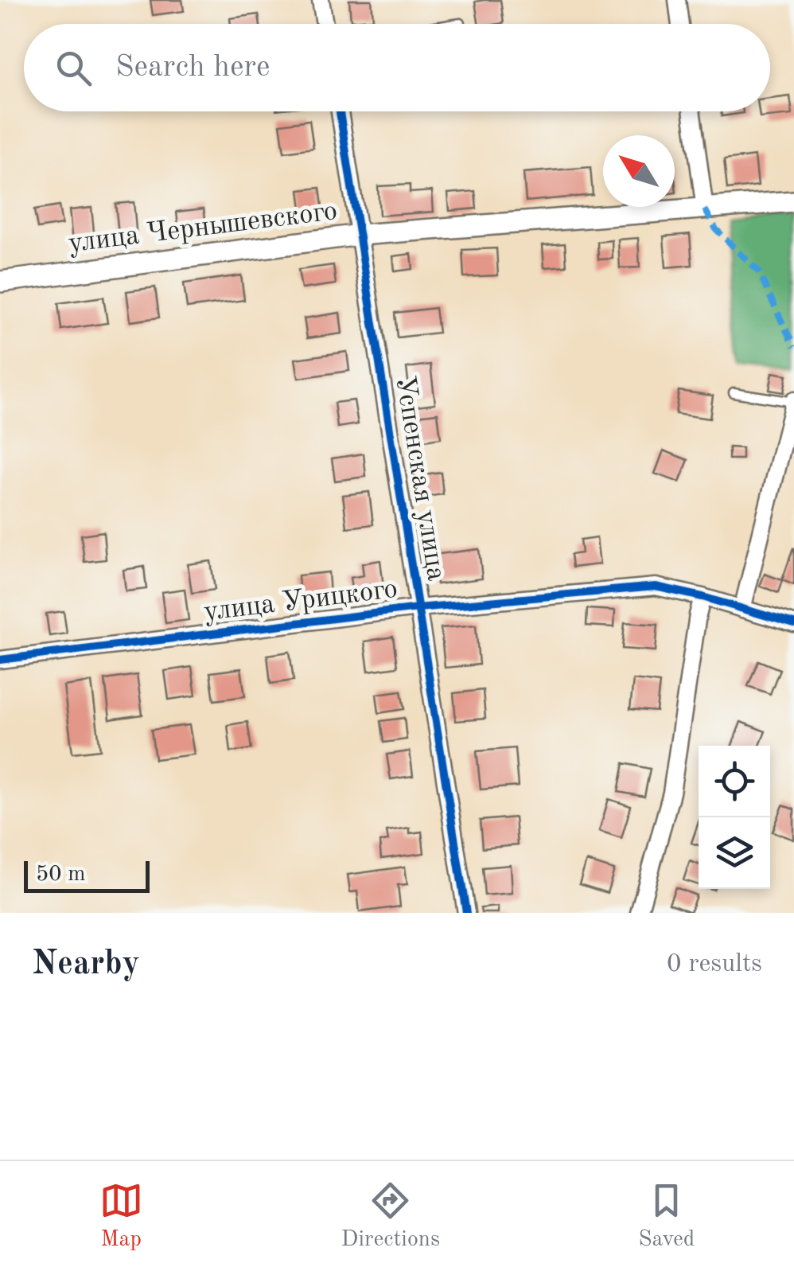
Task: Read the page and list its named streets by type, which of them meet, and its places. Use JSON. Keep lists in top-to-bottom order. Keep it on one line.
{"streets":{"street":["улица Чернышевского","Успенская улица","улица Урицкого"]},"crossings":[["улица Чернышевского","Успенская улица"],["Успенская улица","улица Урицкого"]],"scale_bar":"50 m","north":"top left","page":{"search":"Search here","scale":"50 m","heading":["Nearby","0 results"],"nav":["Map","Directions","Saved"]}}
